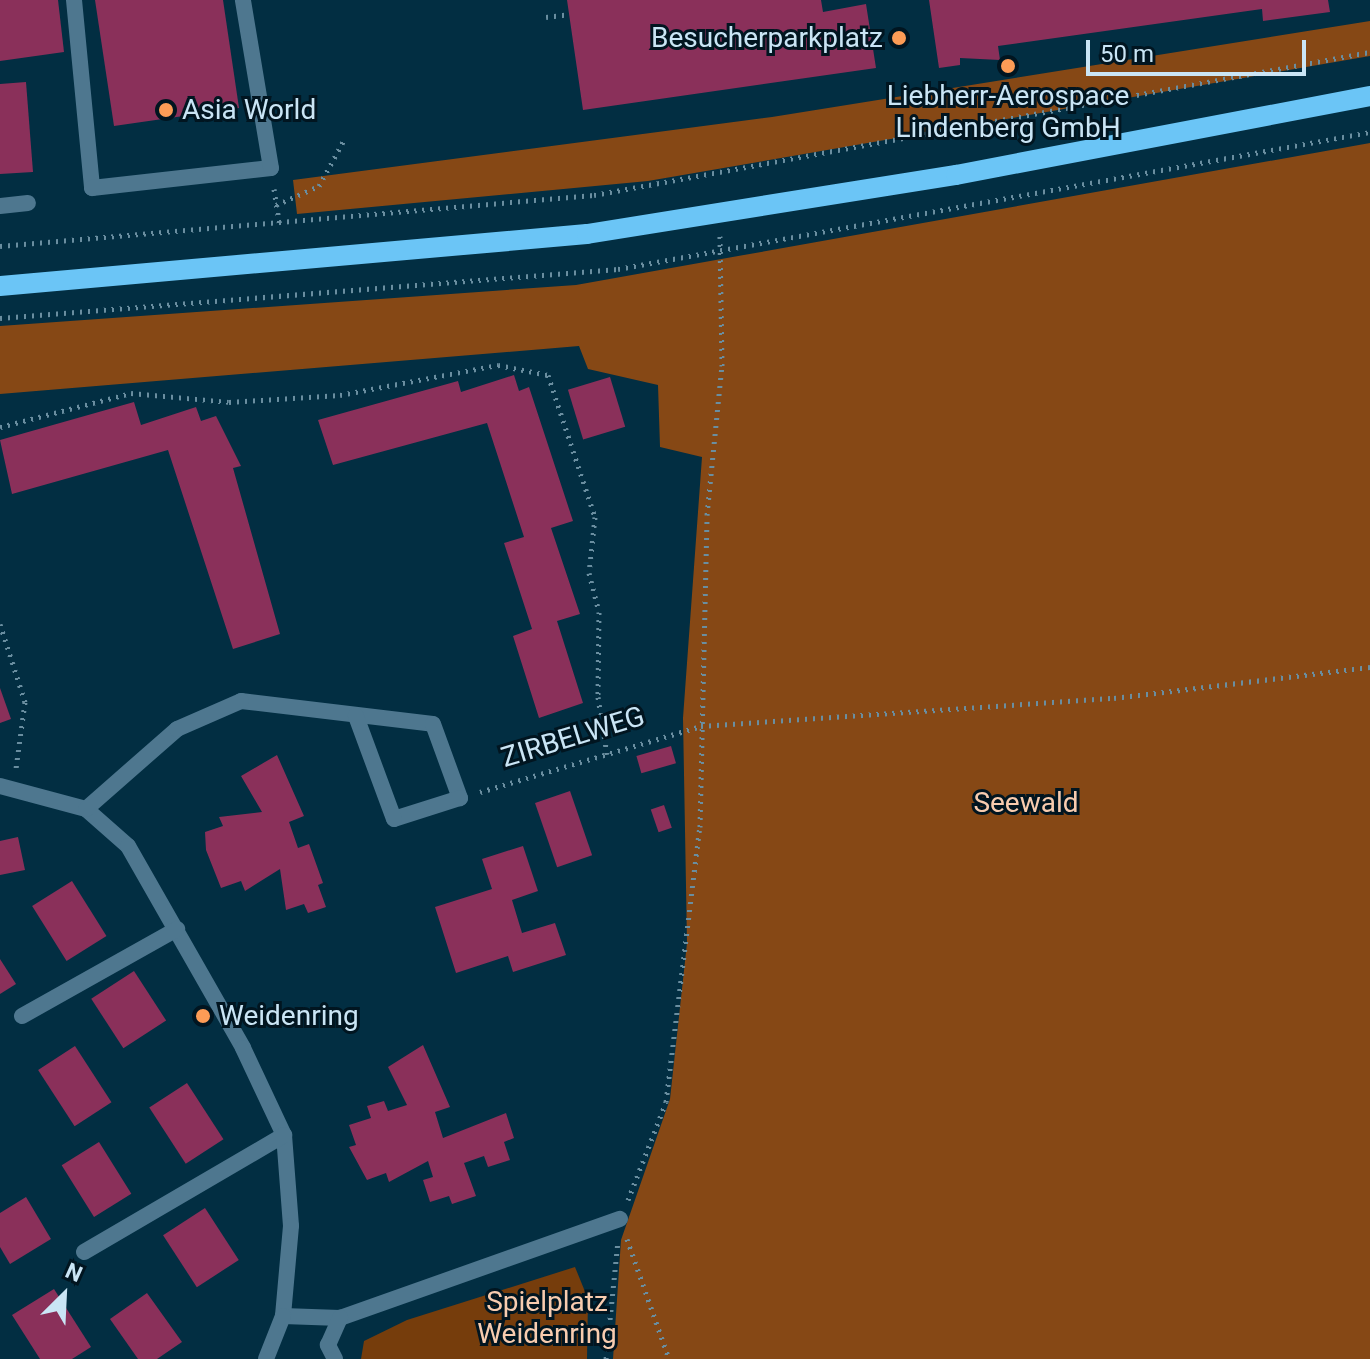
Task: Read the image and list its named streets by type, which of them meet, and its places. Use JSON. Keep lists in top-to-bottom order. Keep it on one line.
{"streets":{"path":["ZIRBELWEG"]},"parks":["Seewald","Spielplatz Weidenring"],"places":["Besucherparkplatz","Liebherr-Aerospace Lindenberg GmbH","Asia World","Weidenring"],"scale_bar":"50 m","north":"top right"}
